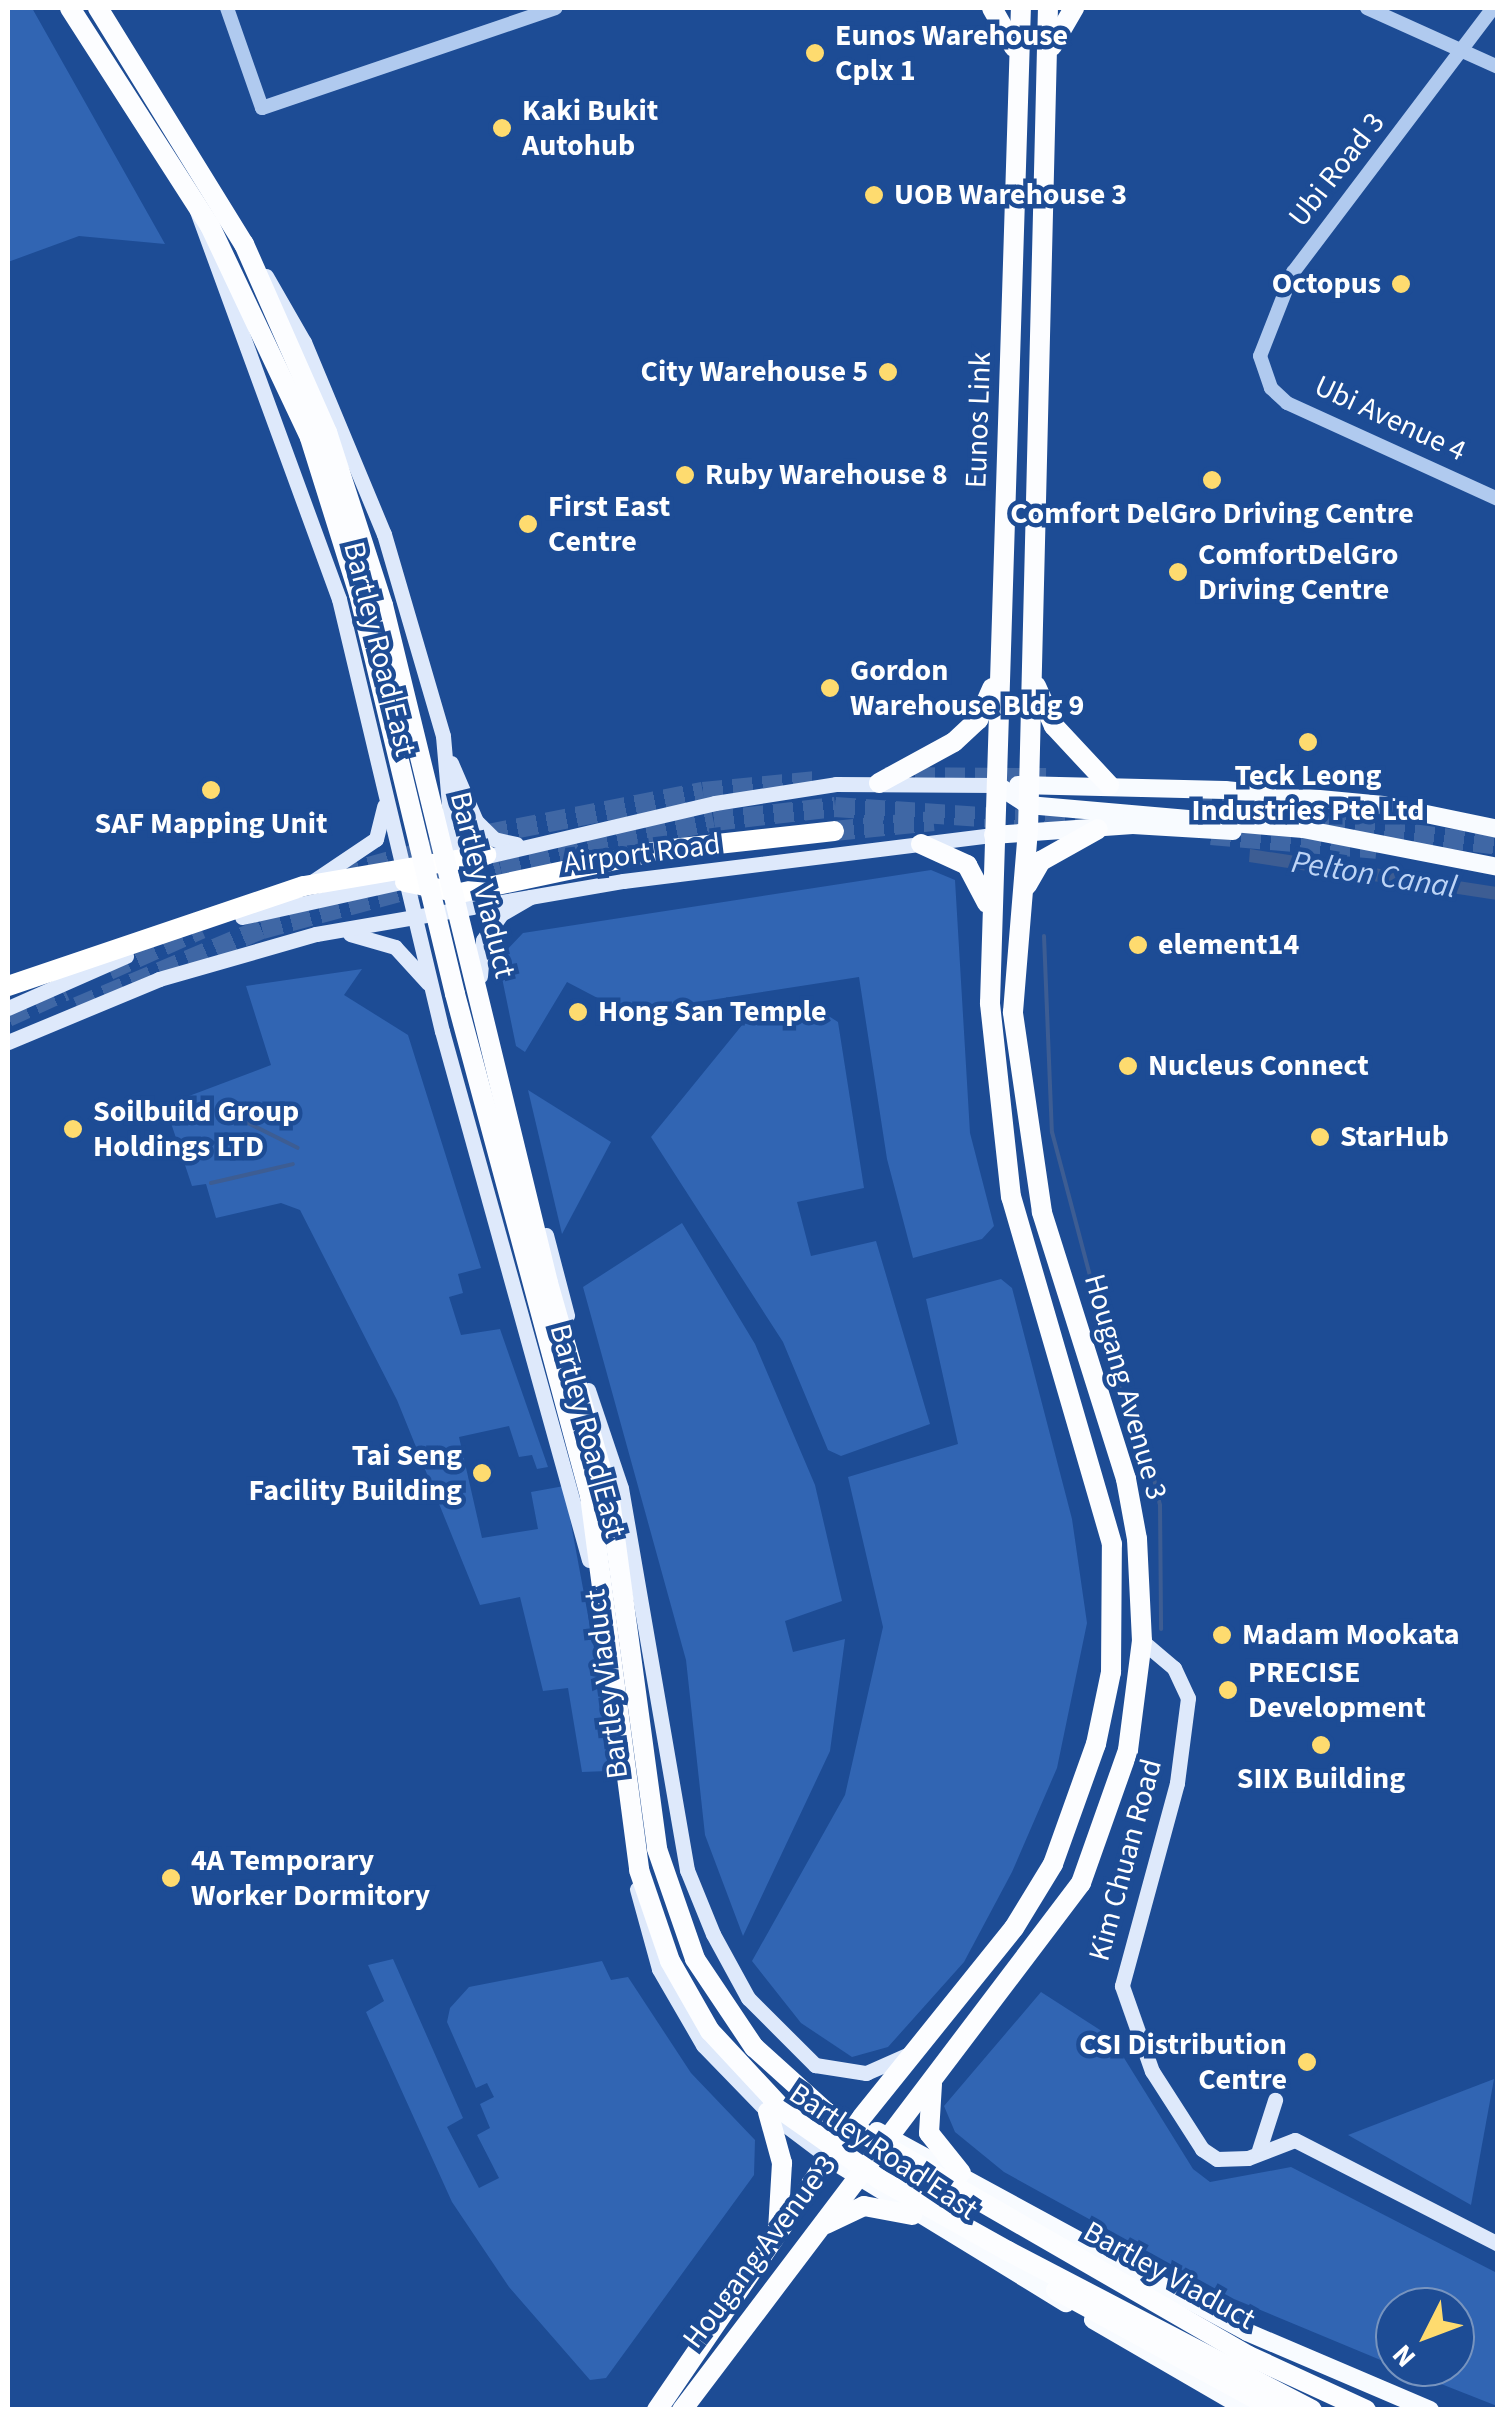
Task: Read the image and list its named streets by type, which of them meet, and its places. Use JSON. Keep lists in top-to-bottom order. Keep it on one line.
{"streets":{"highway":["Eunos Link","Bartley Road East","Bartley Viaduct","Hougang Avenue 3"],"main road":["Airport Road","Kim Chuan Road"],"street":["Ubi Road 3","Ubi Avenue 4"]},"crossings":[["Ubi Road 3","Ubi Avenue 4"],["Eunos Link","Airport Road"],["Eunos Link","Hougang Avenue 3"],["Bartley Road East","Airport Road"],["Bartley Road East","Bartley Viaduct"],["Bartley Road East","Hougang Avenue 3"],["Airport Road","Hougang Avenue 3"],["Hougang Avenue 3","Kim Chuan Road"]],"water":["Pelton Canal"],"places":["Eunos Warehouse Cplx 1","Kaki Bukit Autohub","UOB Warehouse 3","Octopus","City Warehouse 5","Ruby Warehouse 8","Comfort DelGro Driving Centre","First East Centre","ComfortDelGro Driving Centre","Gordon Warehouse Bldg 9","Teck Leong Industries Pte Ltd","SAF Mapping Unit","element14","Hong San Temple","Nucleus Connect","Soilbuild Group Holdings LTD","StarHub","Tai Seng Facility Building","Madam Mookata","PRECISE Development","SIIX Building","4A Temporary Worker Dormitory","CSI Distribution Centre"],"north":"bottom left"}
